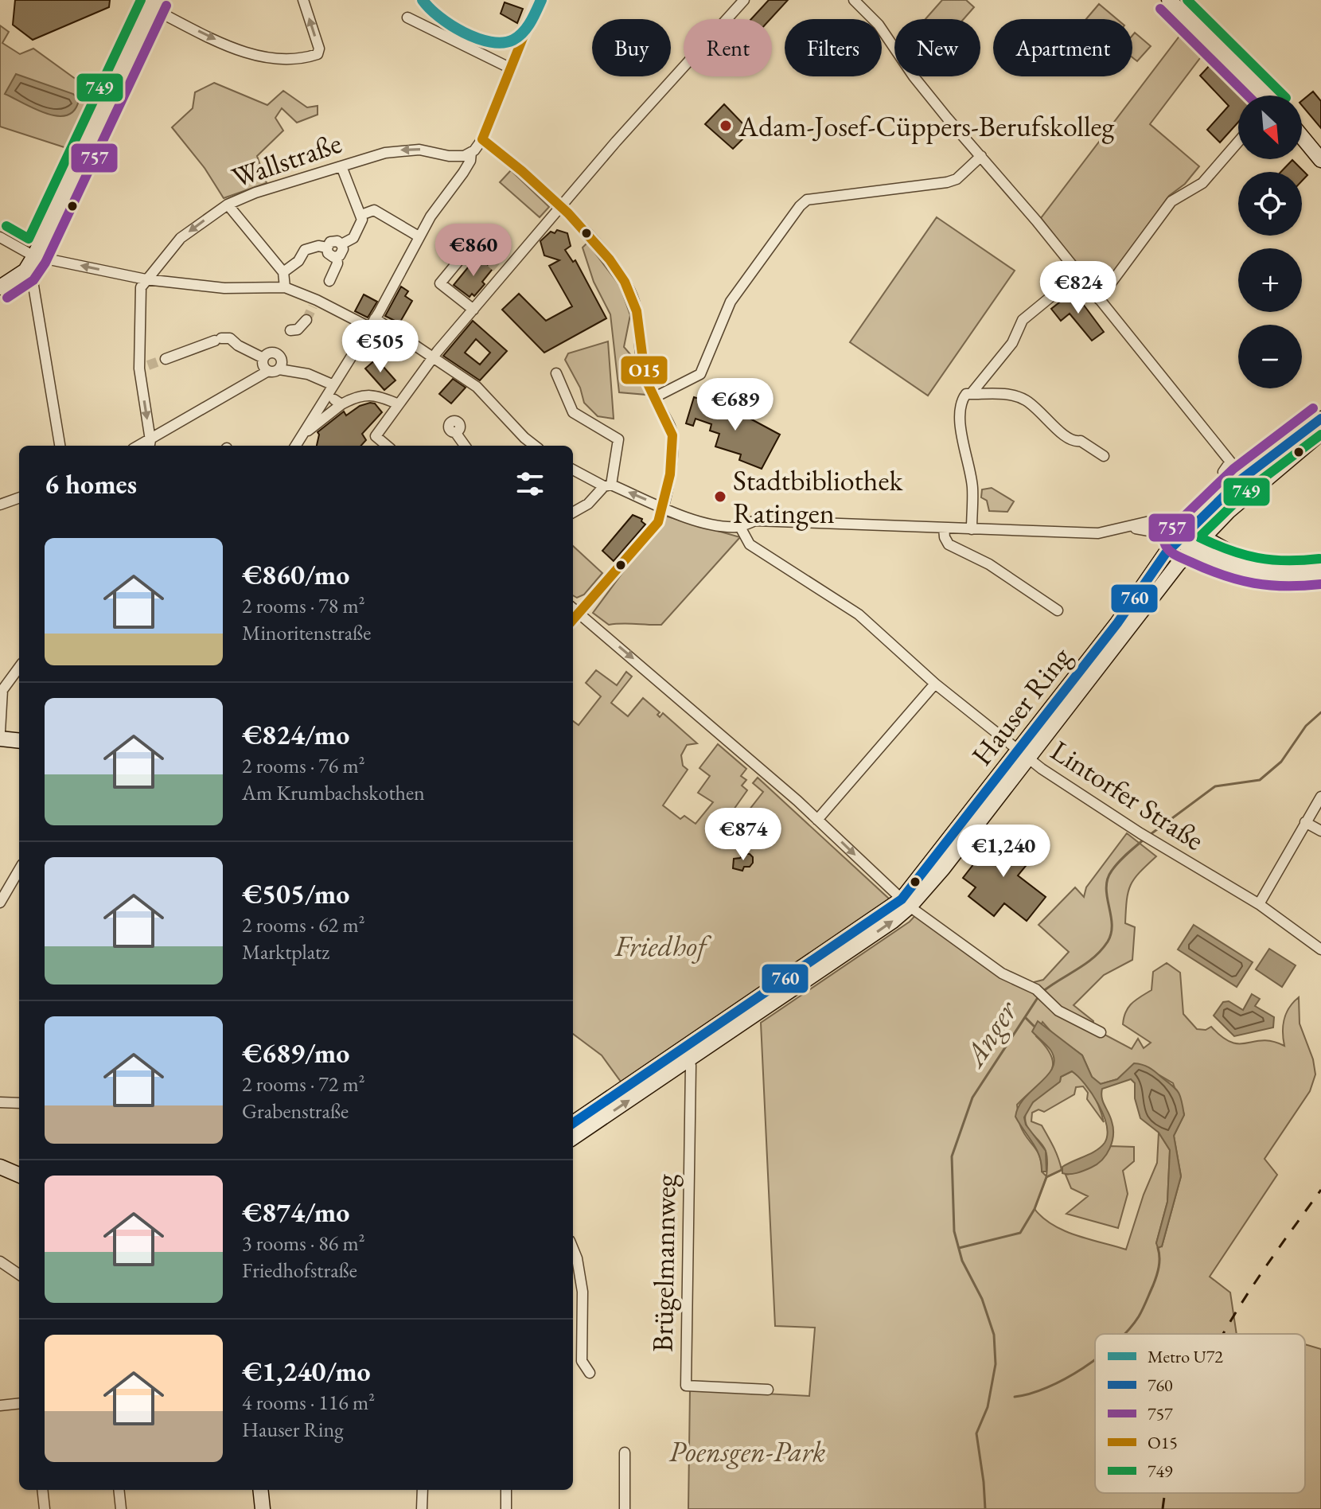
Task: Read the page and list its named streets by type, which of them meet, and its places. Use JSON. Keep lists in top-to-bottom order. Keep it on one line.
{"streets":{"main road":["Hauser Ring"],"street":["Wallstraße","Lintorfer Straße","Brügelmannweg"]},"crossings":[["Hauser Ring","Lintorfer Straße"],["Hauser Ring","Brügelmannweg"]],"water":["Anger"],"parks":["Friedhof","Poensgen-Park"],"places":["Adam-Josef-Cüppers-Berufskolleg","Stadtbibliothek Ratingen"],"lines":["metro line U72","transit line O15","transit line 749","transit line 757","transit line 760"],"legend":["Metro U72","760","757","O15","749"],"north":"bottom right","page":{"chip":["Buy","Rent","Filters","New","Apartment"],"map_buttons":["+","−"],"price":["€860","€824","€505","€689","€874","€1,240"],"heading":"6 homes","list":[{"name":"€860/mo","note":"2 rooms · 78 m² · Minoritenstraße"},{"name":"€824/mo","note":"2 rooms · 76 m² · Am Krumbachskothen"},{"name":"€505/mo","note":"2 rooms · 62 m² · Marktplatz"},{"name":"€689/mo","note":"2 rooms · 72 m² · Grabenstraße"},{"name":"€874/mo","note":"3 rooms · 86 m² · Friedhofstraße"},{"name":"€1,240/mo","note":"4 rooms · 116 m² · Hauser Ring"}]}}
